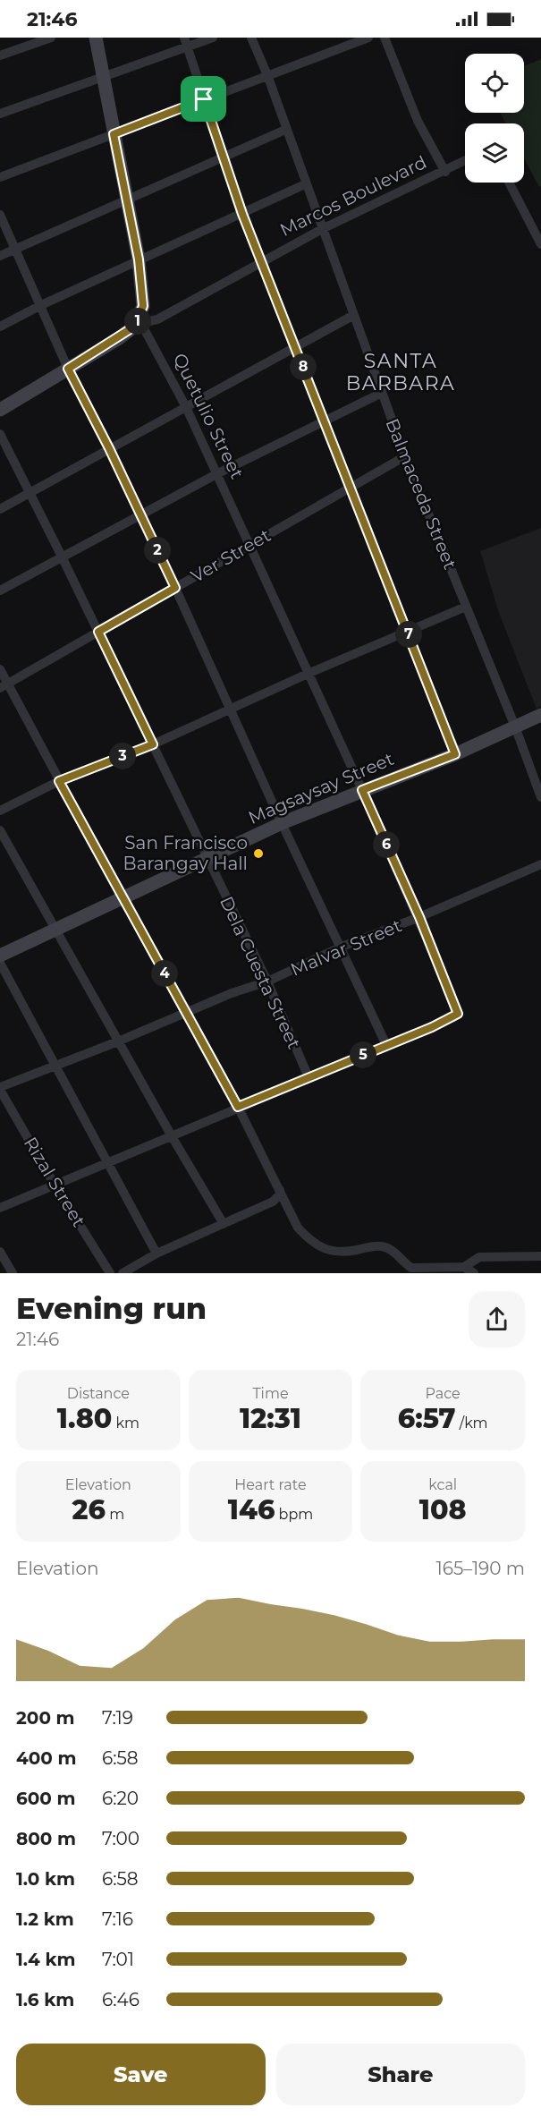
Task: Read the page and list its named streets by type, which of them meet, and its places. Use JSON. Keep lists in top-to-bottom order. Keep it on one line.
{"streets":{"main road":["Magsaysay Street"],"street":["Marcos Boulevard","Quetulio Street","Balmaceda Street","Ver Street","Malvar Street","Dela Cuesta Street","Rizal Street"]},"crossings":[["Marcos Boulevard","Quetulio Street"],["Marcos Boulevard","Balmaceda Street"],["Quetulio Street","Ver Street"],["Quetulio Street","Magsaysay Street"],["Quetulio Street","Malvar Street"],["Balmaceda Street","Ver Street"],["Balmaceda Street","Magsaysay Street"],["Ver Street","Dela Cuesta Street"],["Magsaysay Street","Dela Cuesta Street"],["Malvar Street","Dela Cuesta Street"],["Malvar Street","Rizal Street"]],"districts":["SANTA BARBARA"],"places":["San Francisco Barangay Hall"],"page":{"status":"21:46","pins":["1","8","2","7","3","6","4","5"],"heading":["Evening run","21:46"],"stats":[["Distance","1.80 km"],["Time","12:31"],["Pace","6:57 /km"],["Elevation","26 m"],["Heart rate","146 bpm"],["kcal","108"]],"chart":["Elevation","165–190 m"],"list":[{"name":"200 m","note":"7:19"},{"name":"400 m","note":"6:58"},{"name":"600 m","note":"6:20"},{"name":"800 m","note":"7:00"},{"name":"1.0 km","note":"6:58"},{"name":"1.2 km","note":"7:16"},{"name":"1.4 km","note":"7:01"},{"name":"1.6 km","note":"6:46"}],"buttons":["Save","Share"]}}
